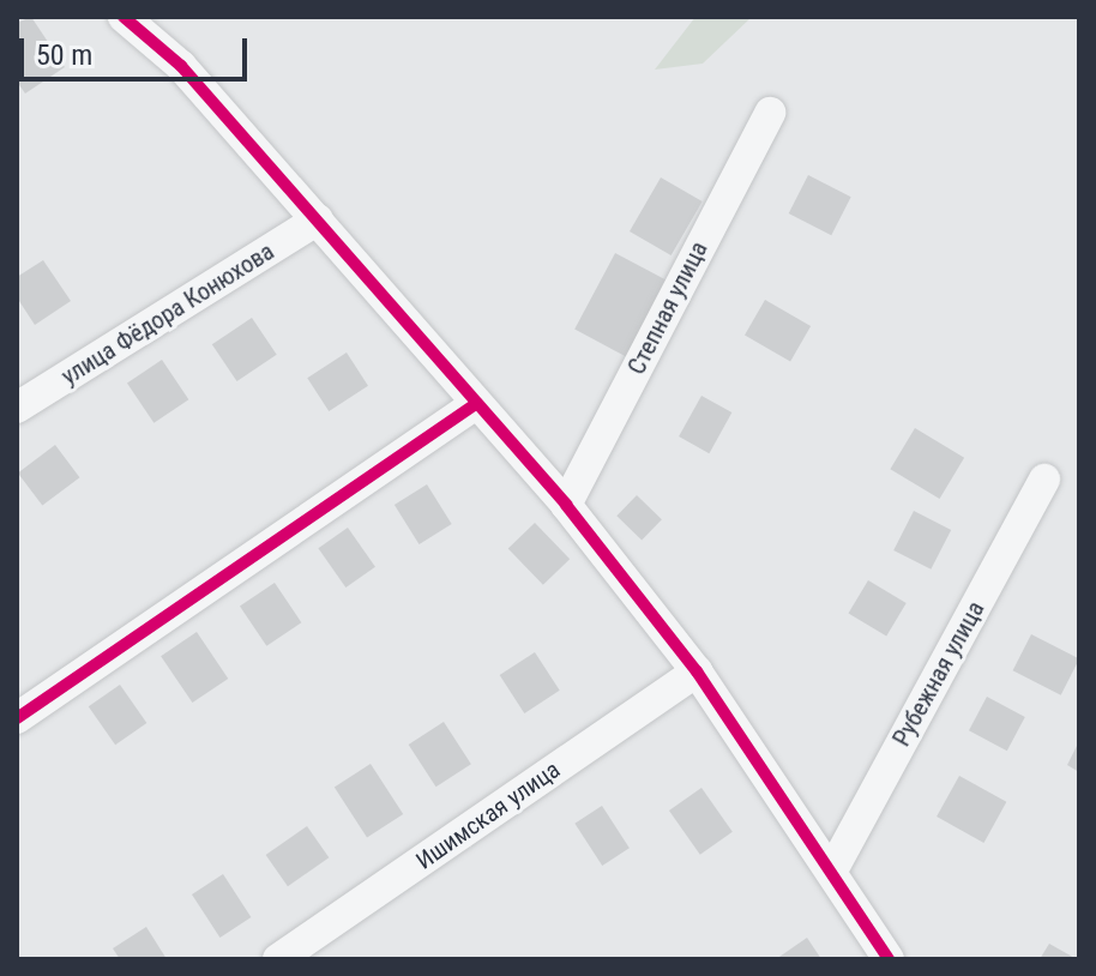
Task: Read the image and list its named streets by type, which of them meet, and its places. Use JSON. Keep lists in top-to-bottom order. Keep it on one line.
{"streets":{"street":["Степная улица","улица Фёдора Конюхова","Рубежная улица","Ишимская улица"]},"scale_bar":"50 m"}
